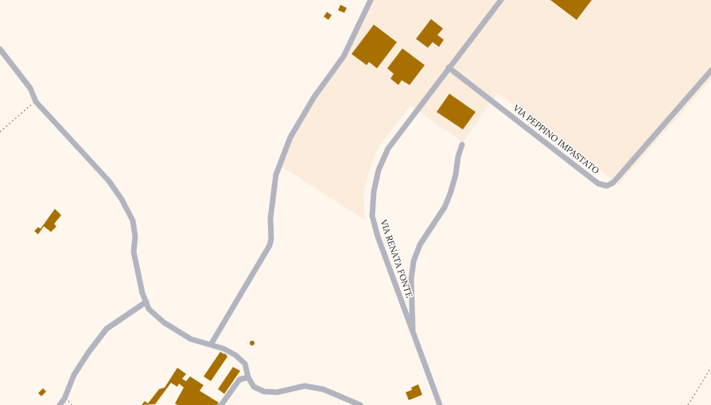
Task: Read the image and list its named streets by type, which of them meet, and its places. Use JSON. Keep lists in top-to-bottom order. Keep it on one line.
{"streets":{"street":["VIA PEPPINO IMPASTATO","VIA RENATA FONTE"]},"crossings":[["VIA PEPPINO IMPASTATO","VIA RENATA FONTE"]]}
